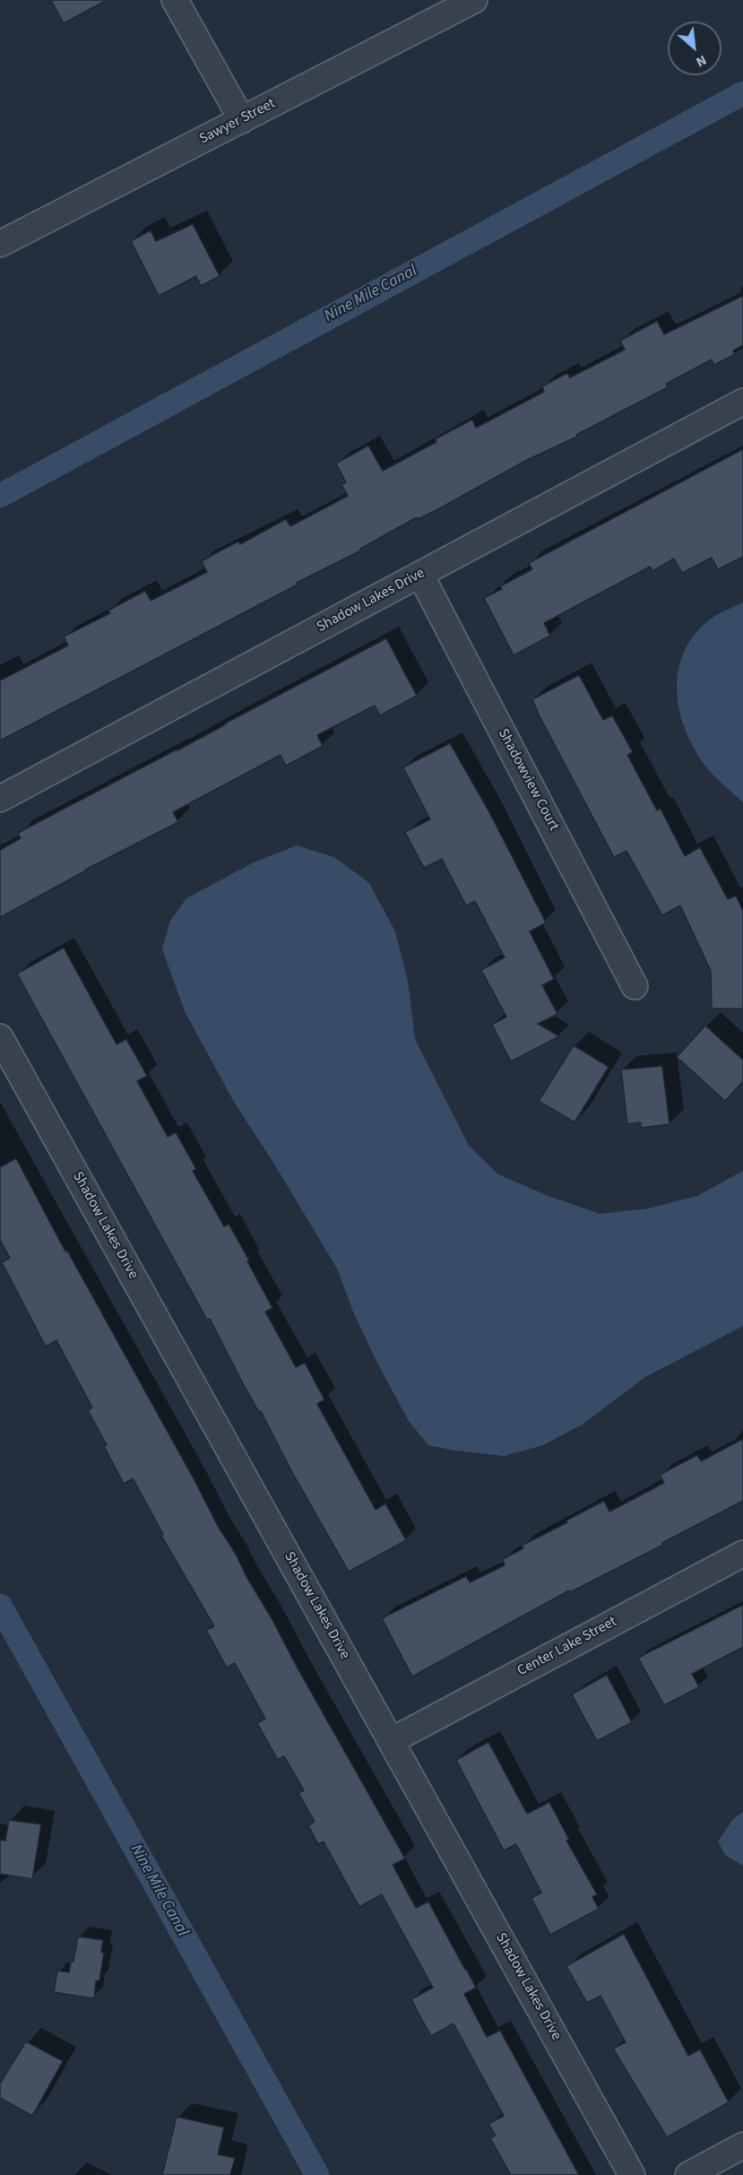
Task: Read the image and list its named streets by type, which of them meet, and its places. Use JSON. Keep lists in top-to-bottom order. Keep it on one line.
{"streets":{"street":["Sawyer Street","Shadow Lakes Drive","Shadowview Court","Center Lake Street"]},"crossings":[["Shadow Lakes Drive","Shadowview Court"],["Shadow Lakes Drive","Center Lake Street"]],"water":["Nine Mile Canal"],"north":"bottom right"}
